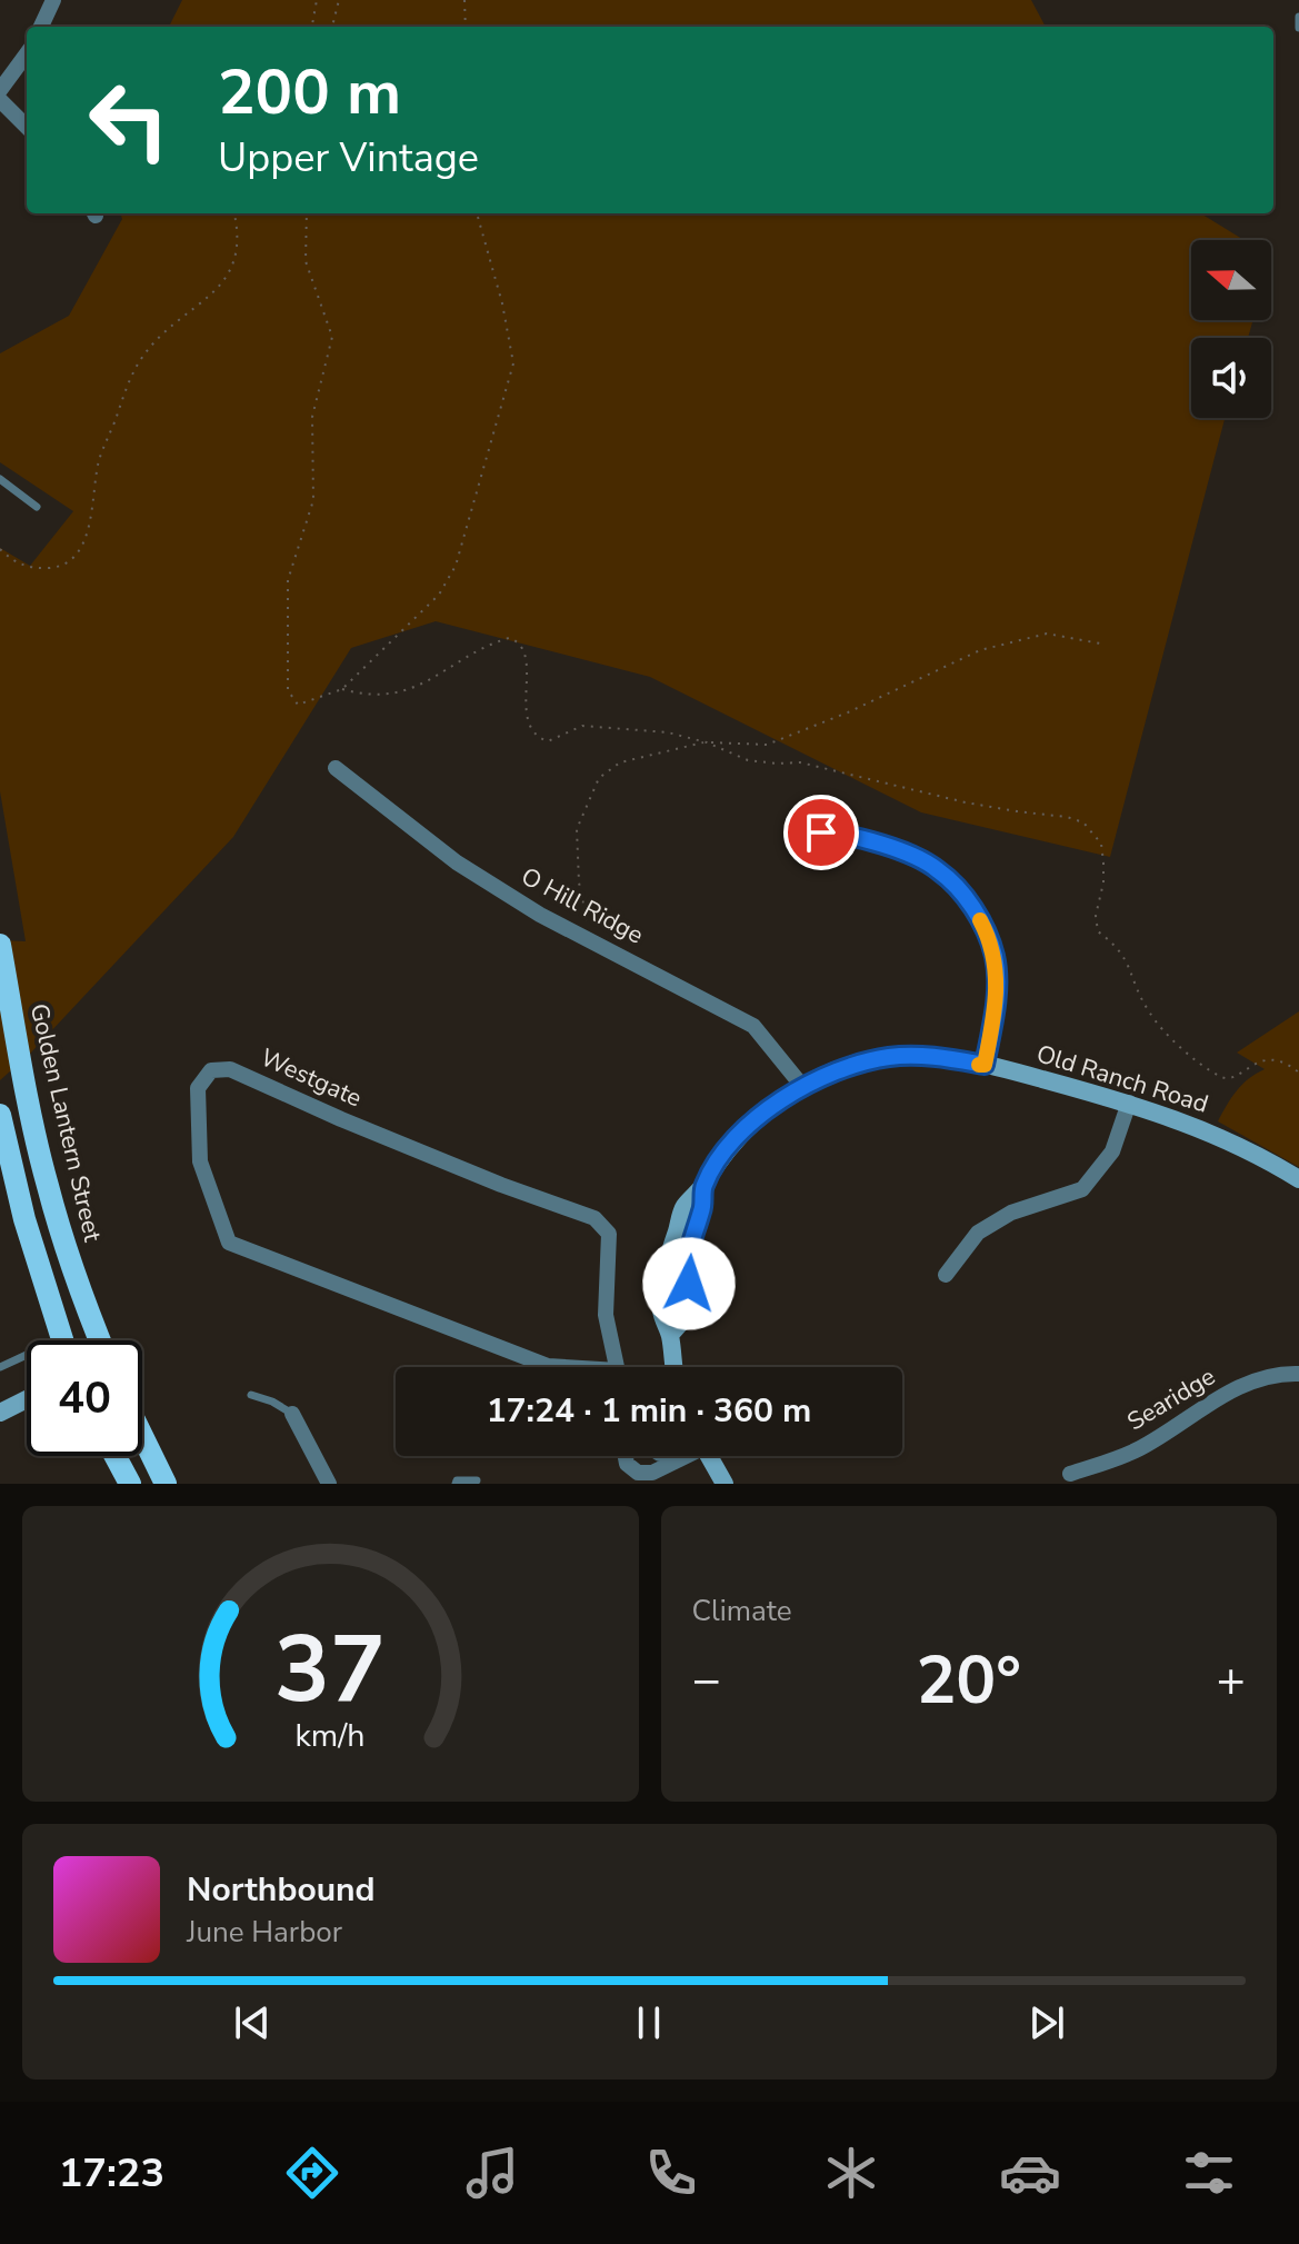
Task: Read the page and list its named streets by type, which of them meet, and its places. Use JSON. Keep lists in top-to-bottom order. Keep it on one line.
{"streets":{"main road":["Golden Lantern Street"],"street":["O Hill Ridge","Westgate","Old Ranch Road","Searidge"]},"crossings":[["O Hill Ridge","Old Ranch Road"]],"north":"left","page":{"turn":["200 m","Upper Vintage"],"limit":"40","trip":"17:24 · 1 min · 360 m","tile":"Climate","heat":["−","20°","+"],"song":["Northbound","June Harbor"],"tabs":"17:23","gauge":["37","km/h"]}}
